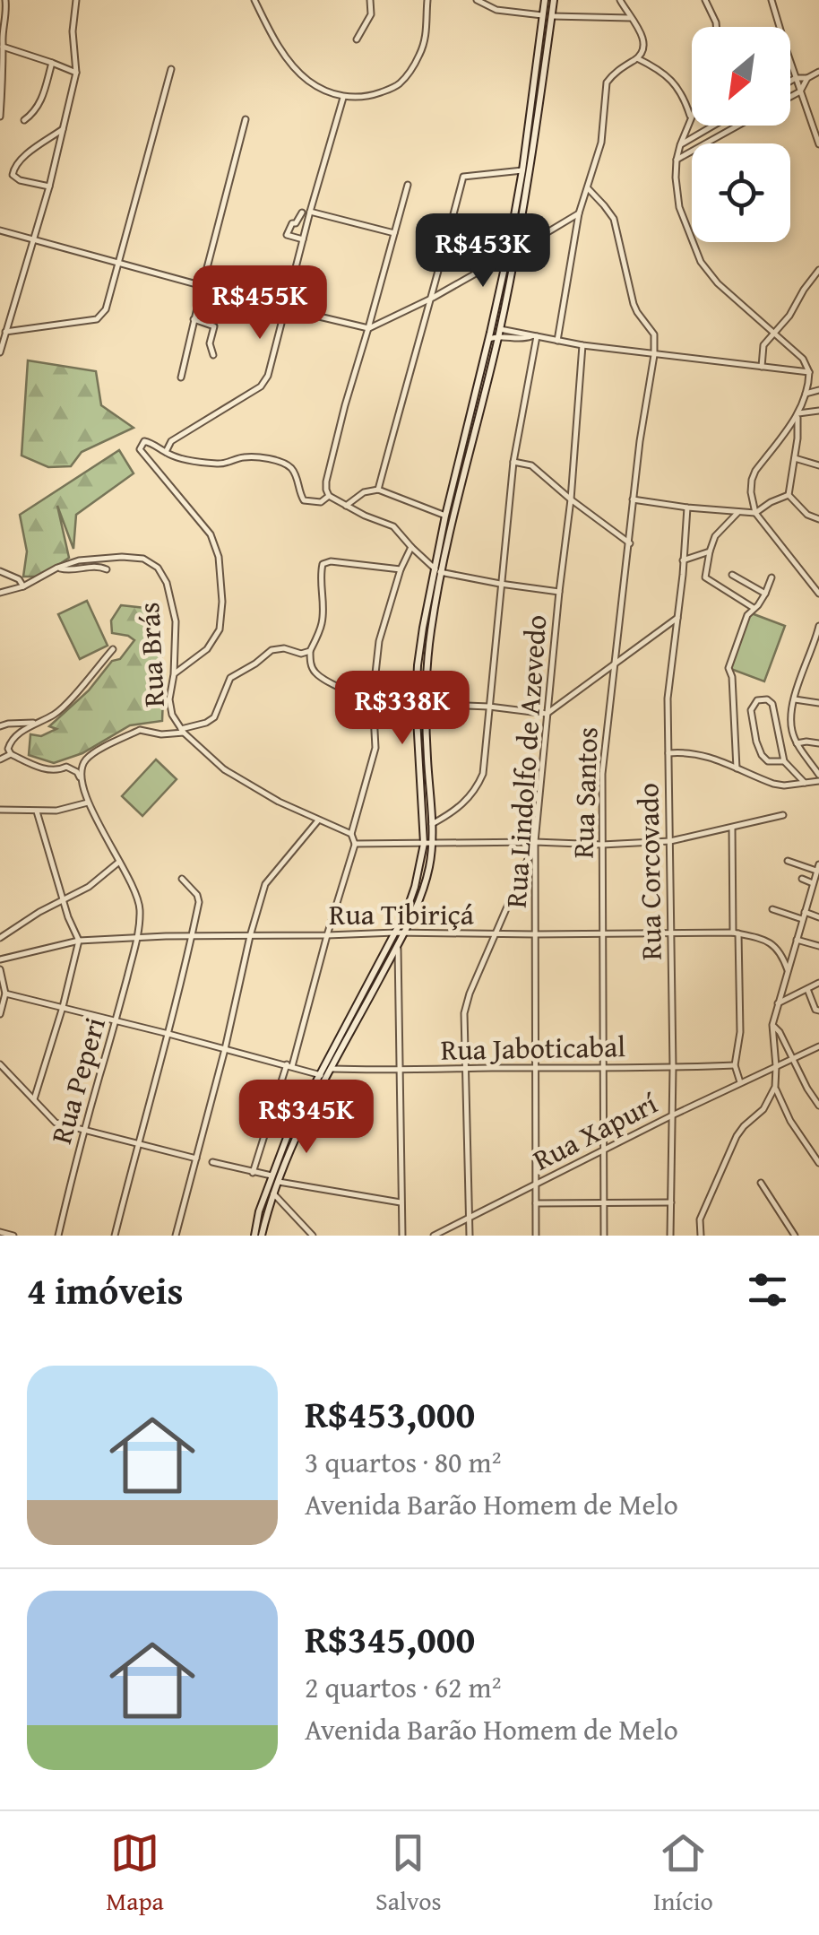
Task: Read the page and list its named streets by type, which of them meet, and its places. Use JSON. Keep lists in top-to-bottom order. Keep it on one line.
{"streets":{"street":["Rua Brás","Rua Lindolfo de Azevedo","Rua Santos","Rua Corcovado","Rua Tibiriçá","Rua Jaboticabal","Rua Peperi","Rua Xapurí"]},"crossings":[["Rua Lindolfo de Azevedo","Rua Tibiriçá"],["Rua Lindolfo de Azevedo","Rua Jaboticabal"],["Rua Lindolfo de Azevedo","Rua Xapurí"],["Rua Santos","Rua Tibiriçá"],["Rua Santos","Rua Jaboticabal"],["Rua Santos","Rua Xapurí"],["Rua Corcovado","Rua Tibiriçá"],["Rua Corcovado","Rua Jaboticabal"],["Rua Corcovado","Rua Xapurí"],["Rua Tibiriçá","Rua Peperi"]],"north":"bottom left","page":{"price":["R$453K","R$455K","R$338K","R$345K"],"heading":"4 imóveis","list":[{"name":"R$453,000","note":"3 quartos · 80 m² · Avenida Barão Homem de Melo"},{"name":"R$345,000","note":"2 quartos · 62 m² · Avenida Barão Homem de Melo"}],"tabs":["Mapa","Salvos","Início"]}}
